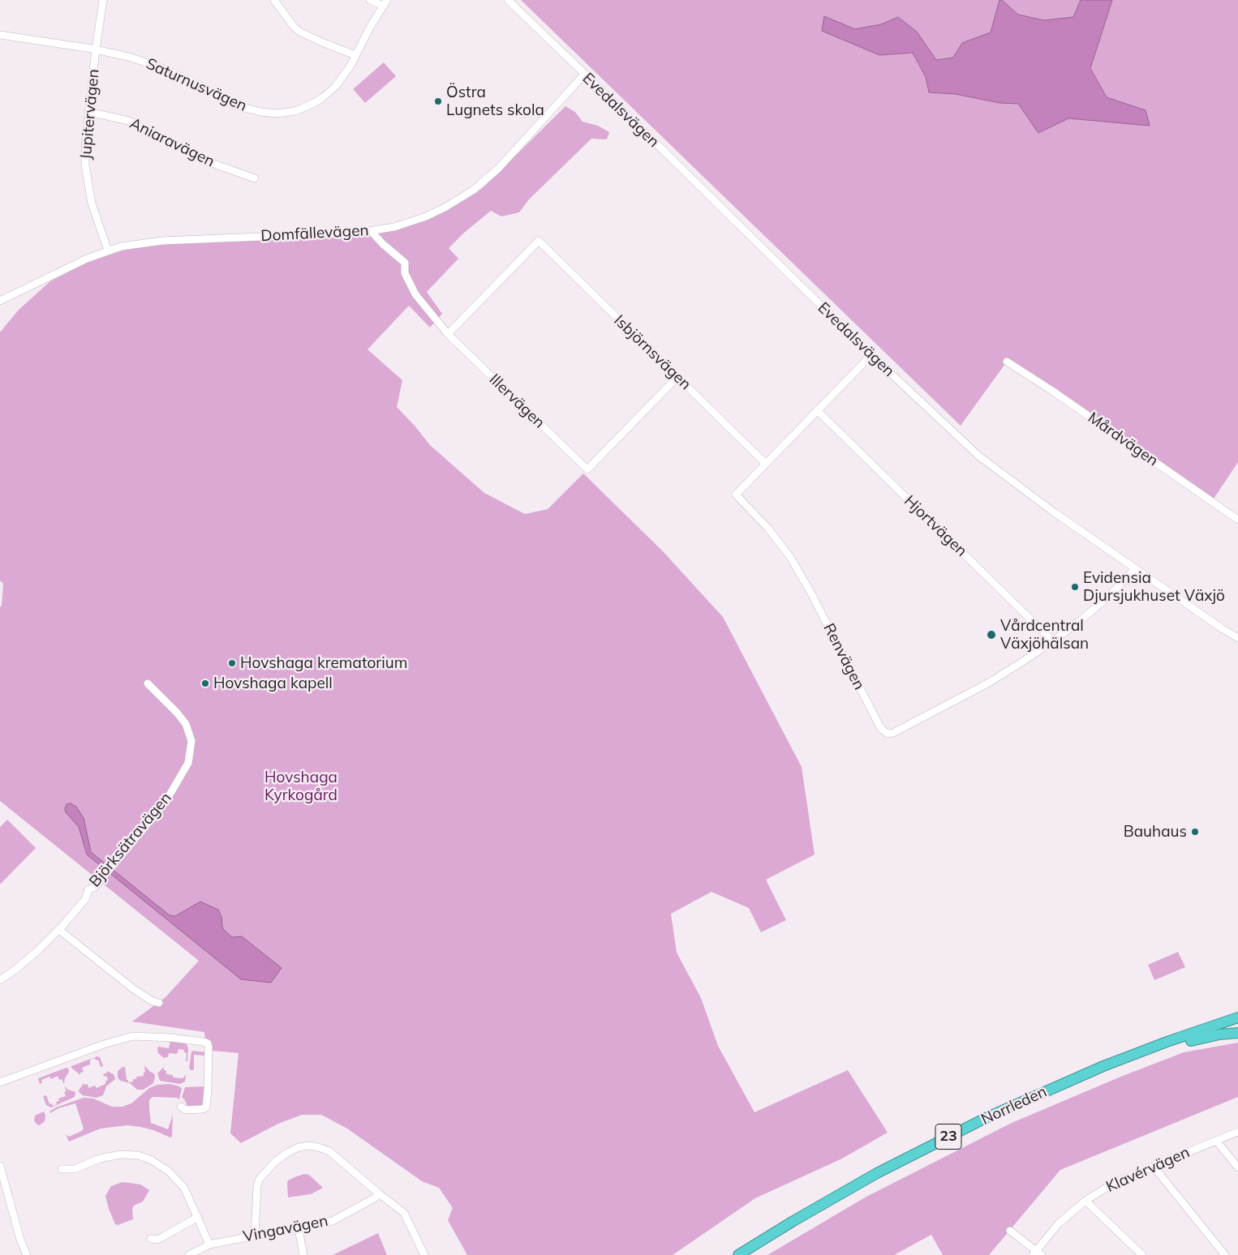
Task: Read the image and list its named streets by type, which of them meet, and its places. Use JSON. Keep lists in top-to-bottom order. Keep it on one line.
{"streets":{"highway":["Norrleden","23"],"street":["Saturnusvägen","Evedalsvägen","Jupitervägen","Aniaravägen","Domfällevägen","Isbjörnsvägen","Illervägen","Mårdvägen","Hjortvägen","Renvägen","Björksätravägen","Klavérvägen","Vingavägen"]},"crossings":[["Saturnusvägen","Jupitervägen"],["Evedalsvägen","Domfällevägen"],["Evedalsvägen","Renvägen"],["Jupitervägen","Aniaravägen"],["Jupitervägen","Domfällevägen"],["Isbjörnsvägen","Illervägen"],["Isbjörnsvägen","Renvägen"],["Hjortvägen","Renvägen"],["Norrleden","23"]],"parks":["Hovshaga Kyrkogård"],"places":["Östra Lugnets skola","Evidensia Djursjukhuset Växjö","Vårdcentral Växjöhälsan","Hovshaga krematorium","Hovshaga kapell","Bauhaus"]}
